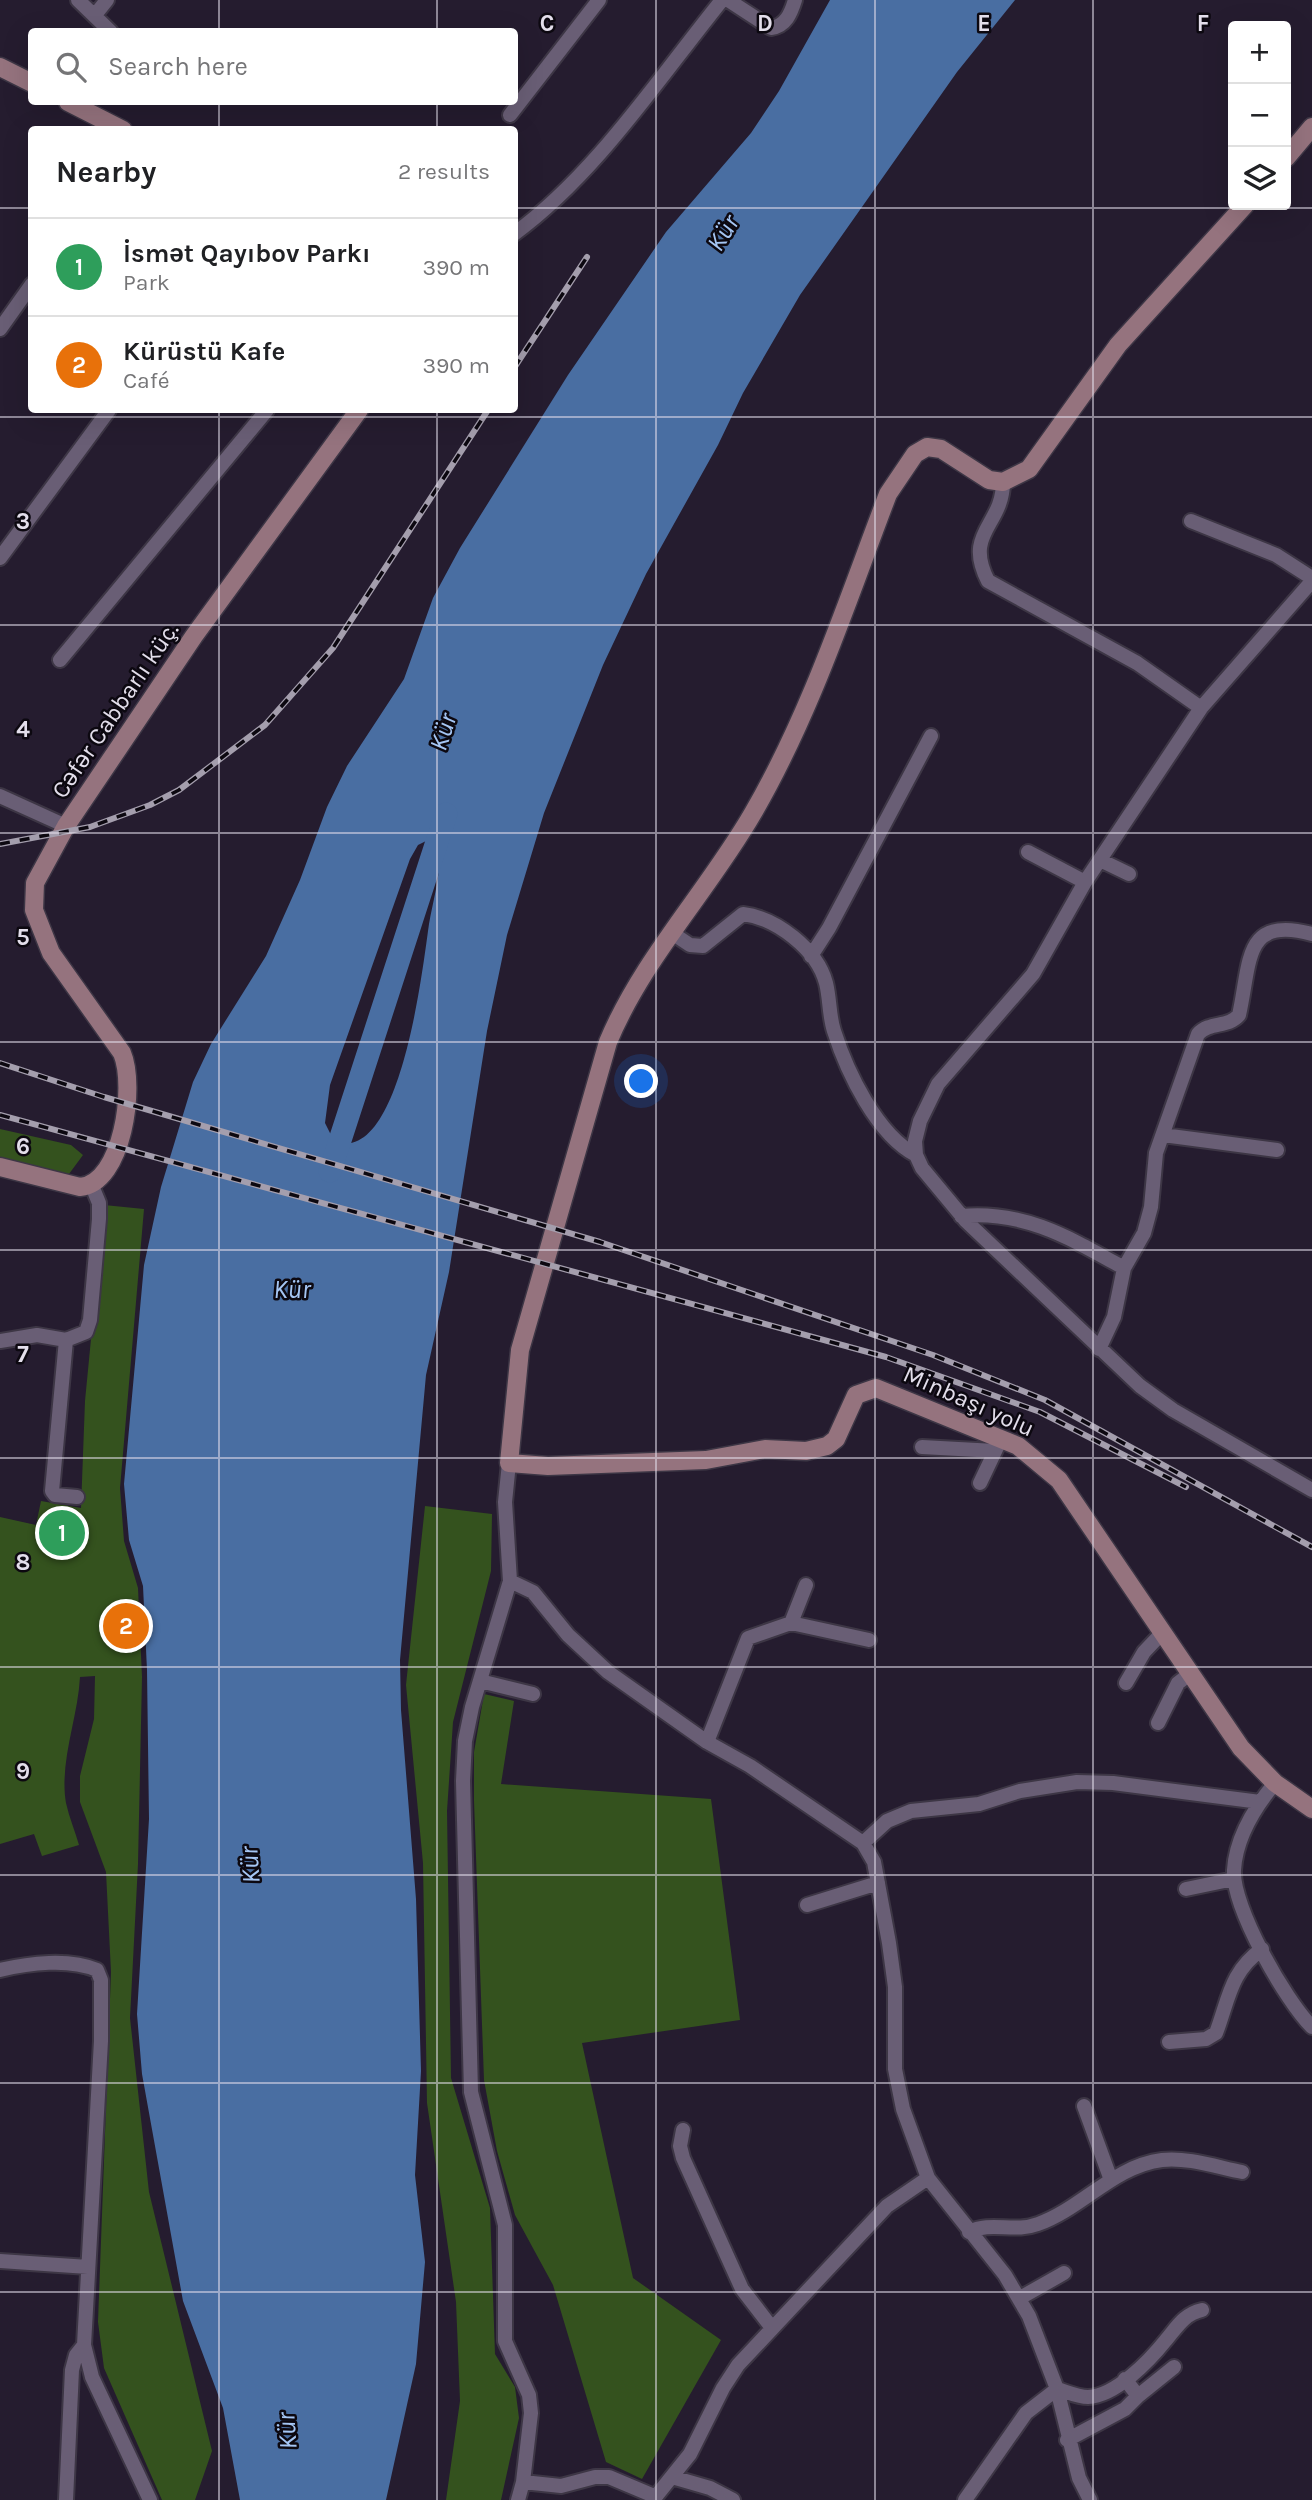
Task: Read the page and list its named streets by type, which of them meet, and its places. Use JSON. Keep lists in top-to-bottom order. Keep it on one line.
{"streets":{"street":["Cəfər Cabbarlı küç.","Minbaşı yolu"]},"water":["Kür"],"page":{"map_buttons":["+","−"],"search":"Search here","heading":["Nearby","2 results"],"list":[{"mark":"1","name":"İsmət Qayıbov Parkı","note":"Park","value":"390 m"},{"mark":"2","name":"Kürüstü Kafe","note":"Café","value":"390 m"}],"pins":["1","2"]},"grid":{"columns":["C","D","E","F"],"rows":["3","4","5","6","7","8","9"]}}
